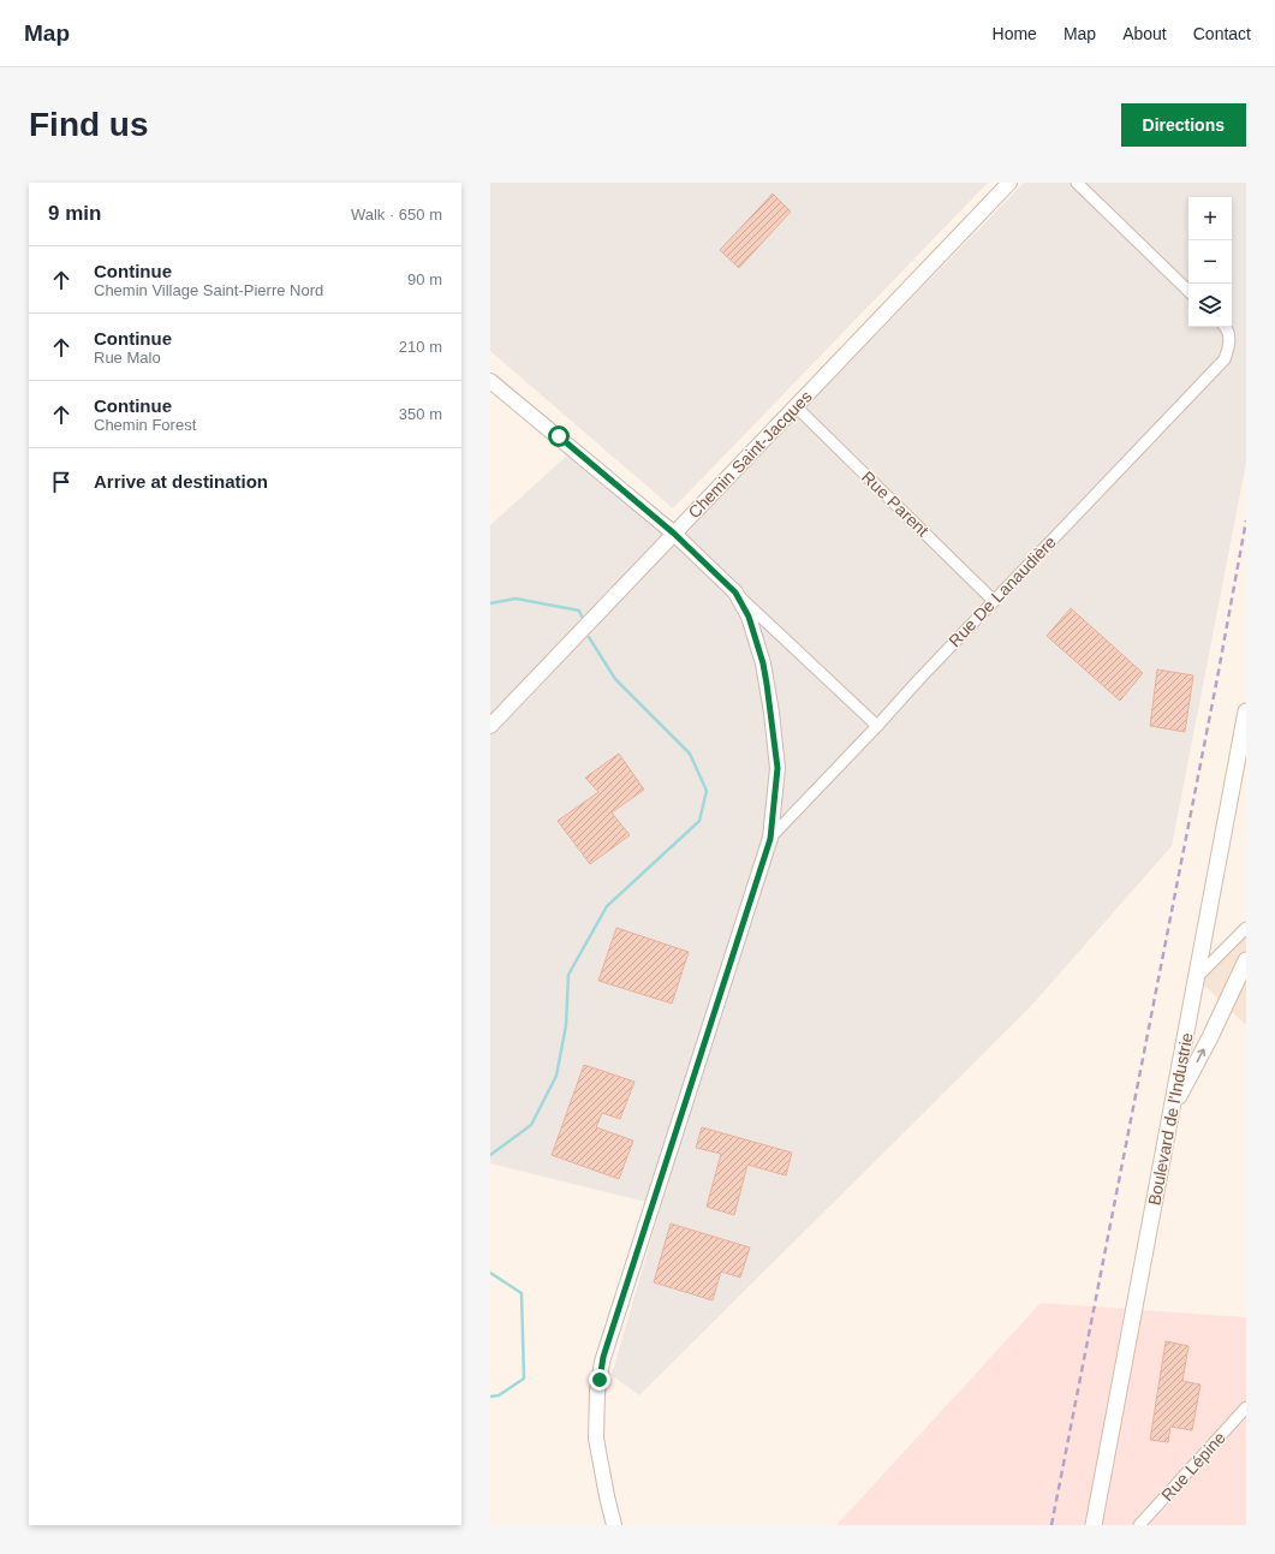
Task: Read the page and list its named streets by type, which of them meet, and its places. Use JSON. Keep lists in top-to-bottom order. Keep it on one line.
{"streets":{"main road":["Boulevard de l'Industrie"],"street":["Chemin Saint-Jacques","Rue Parent","Rue De Lanaudière","Rue Lépine"]},"crossings":[["Chemin Saint-Jacques","Rue Parent"],["Rue Parent","Rue De Lanaudière"]],"page":{"header":"Map","nav":["Home","Map","About","Contact"],"buttons":"Directions","title":"Find us","heading":["9 min","Walk · 650 m"],"map_buttons":["+","−"],"list":[["Continue","Chemin Village Saint-Pierre Nord","90 m"],["Continue","Rue Malo","210 m"],["Continue","Chemin Forest","350 m"],"Arrive at destination"]}}
